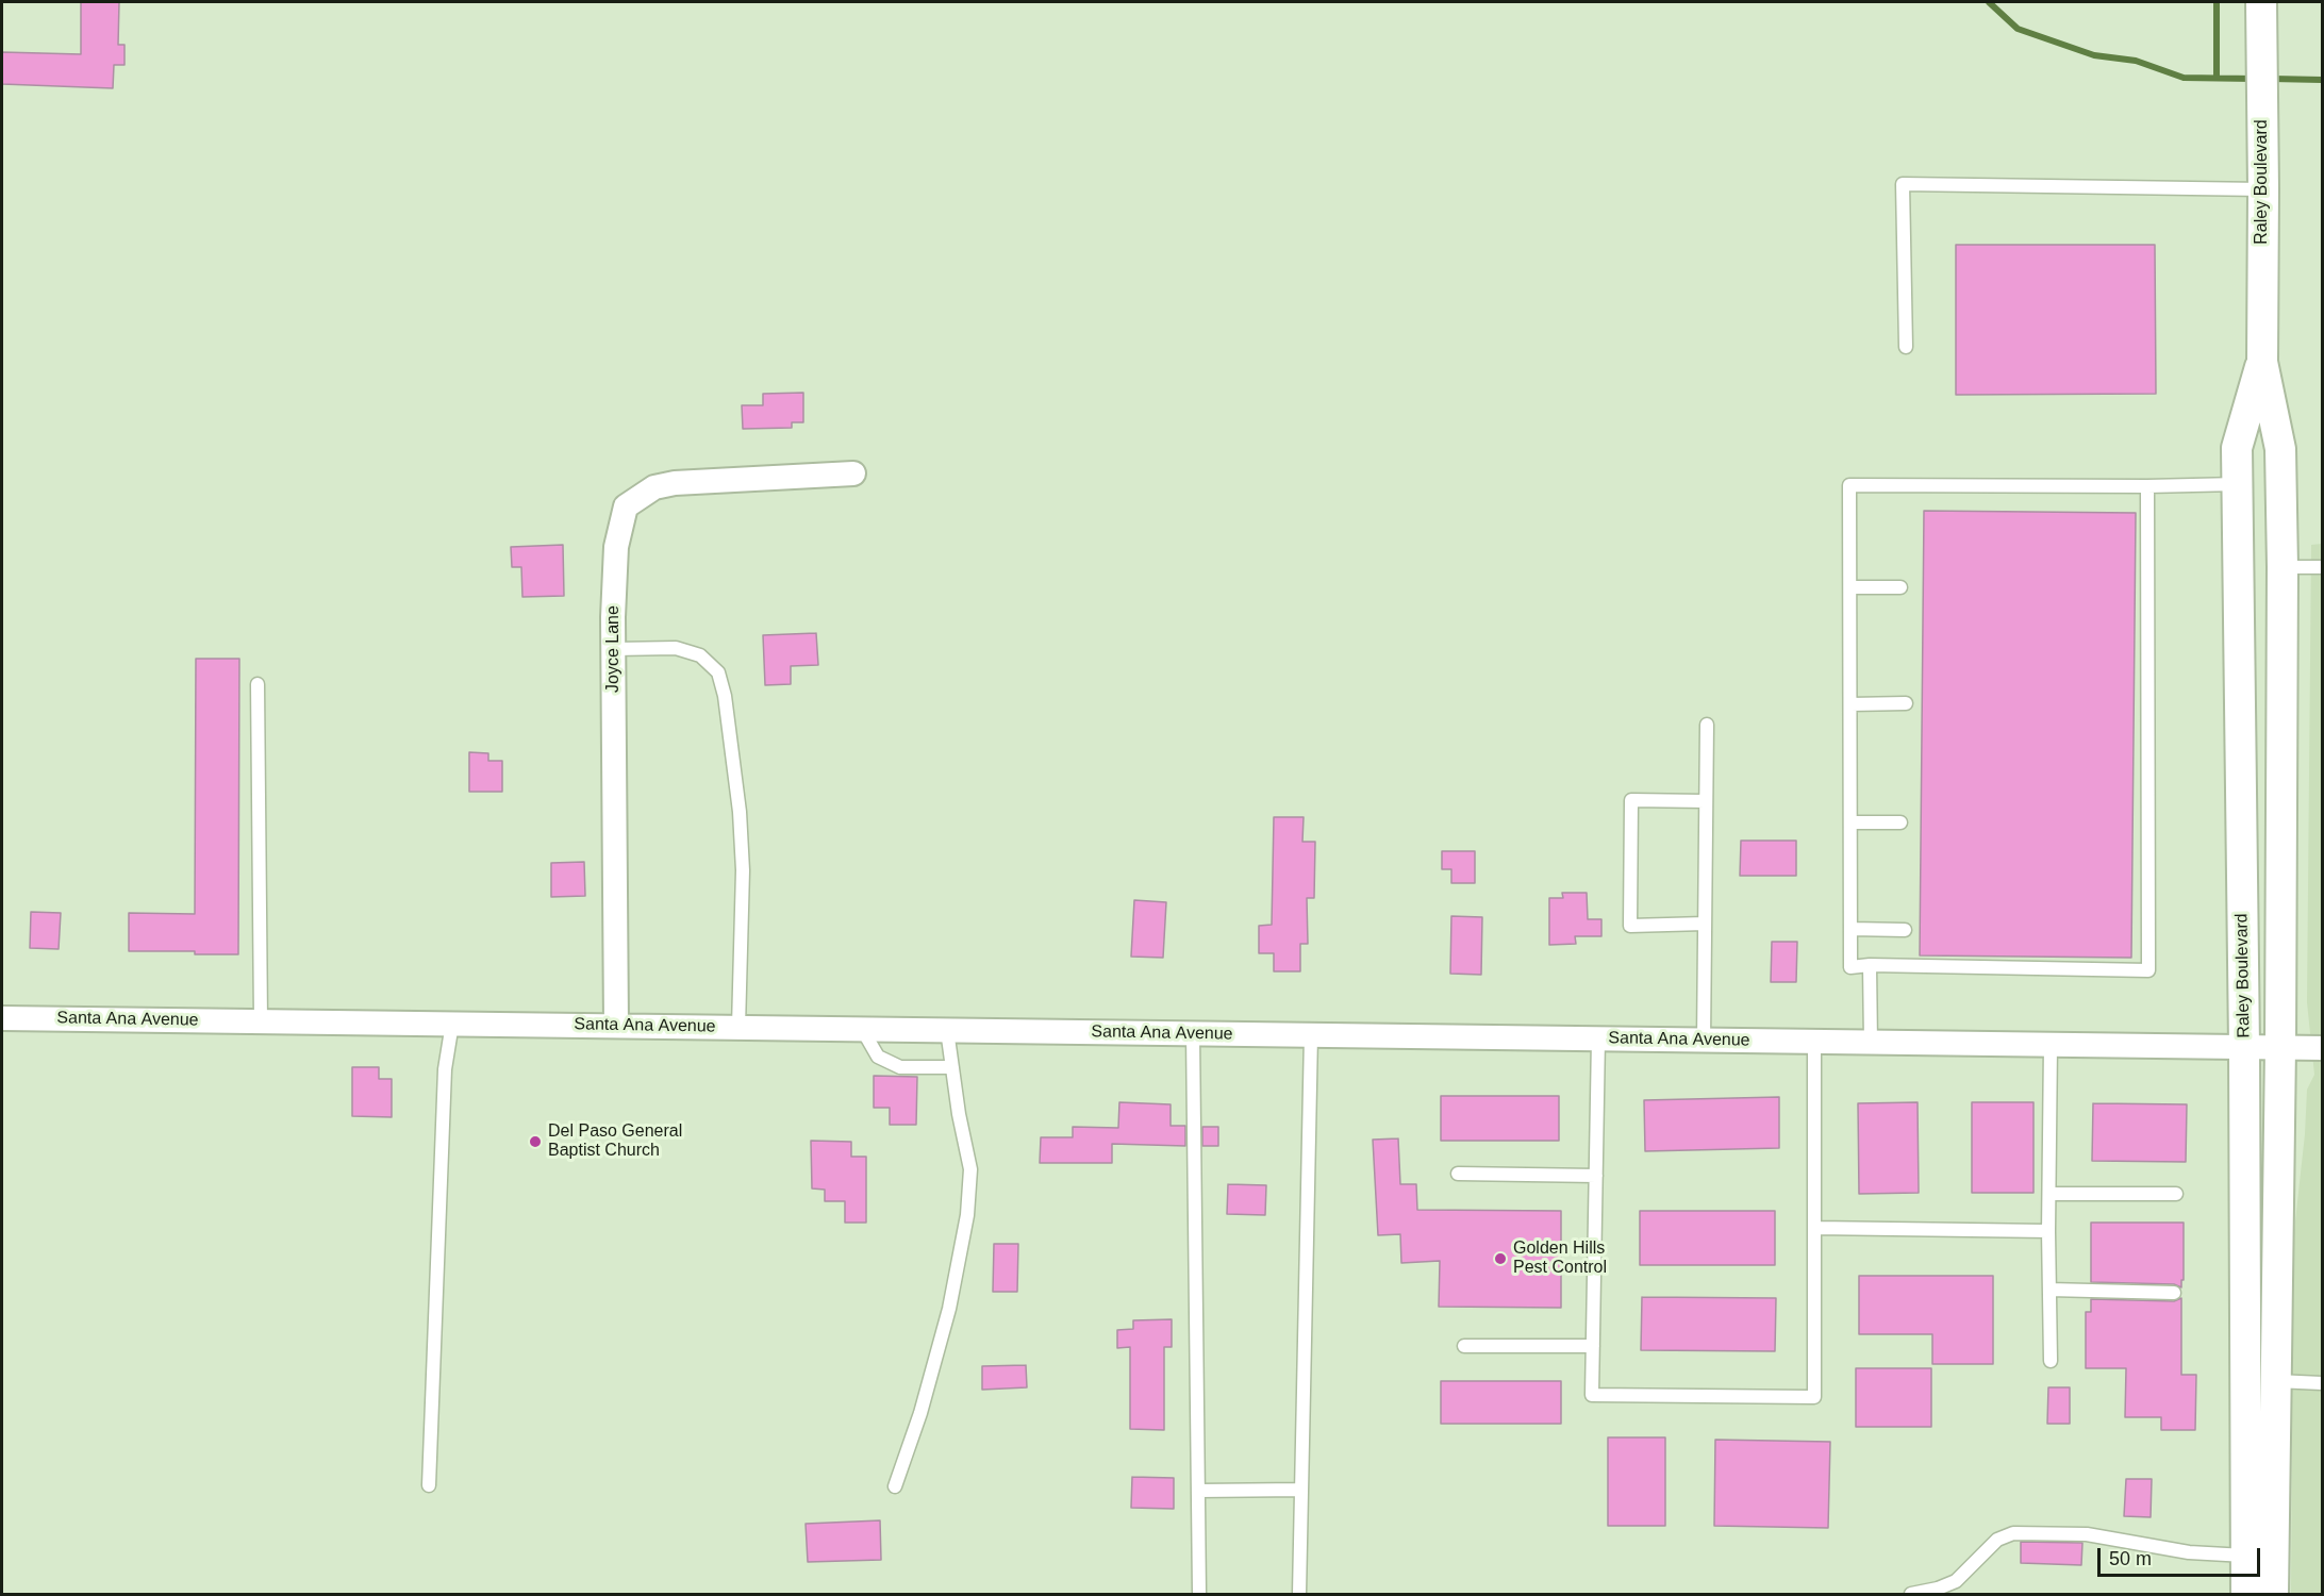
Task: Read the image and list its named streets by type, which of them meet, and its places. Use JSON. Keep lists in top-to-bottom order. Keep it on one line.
{"streets":{"street":["Raley Boulevard","Joyce Lane","Santa Ana Avenue"]},"crossings":[["Raley Boulevard","Santa Ana Avenue"],["Joyce Lane","Santa Ana Avenue"]],"places":["Del Paso General Baptist Church","Golden Hills Pest Control"],"scale_bar":"50 m"}
